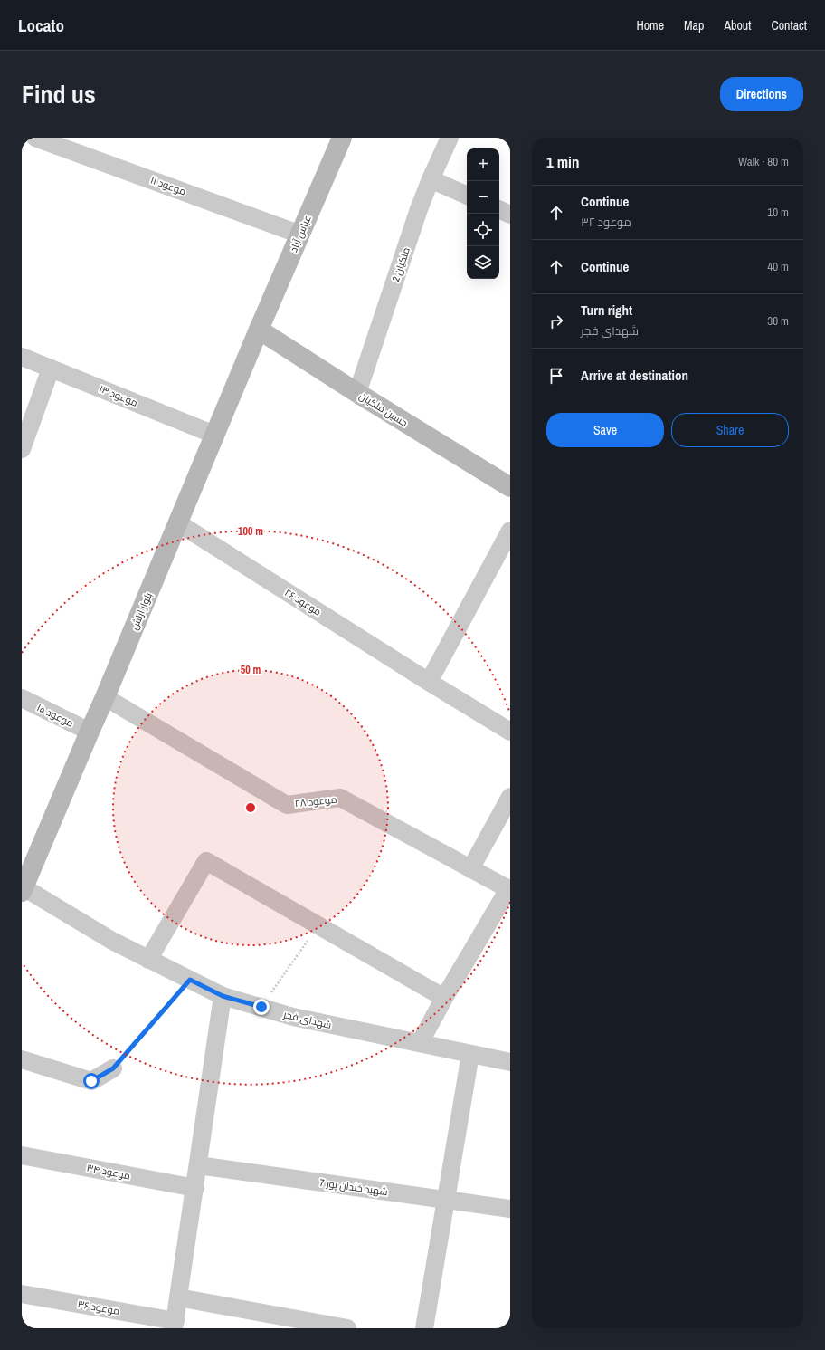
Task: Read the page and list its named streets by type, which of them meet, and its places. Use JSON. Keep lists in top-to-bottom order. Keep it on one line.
{"streets":{"main road":["عباس آباد","حسین ملکیان","بلوار ارتش"],"street":["موعود ۱۱","ملکیان 2","موعود ۱۳","موعود ۲۶","موعود ۱۵","موعود ۲۸","شهدای فجر","موعود ۳۴","شهید خندان پور 7","موعود ۳۶"]},"crossings":[["موعود ۱۱","عباس آباد"],["عباس آباد","حسین ملکیان"],["عباس آباد","بلوار ارتش"],["ملکیان 2","حسین ملکیان"],["موعود ۱۳","بلوار ارتش"],["حسین ملکیان","بلوار ارتش"],["موعود ۲۶","بلوار ارتش"],["بلوار ارتش","موعود ۱۵"],["بلوار ارتش","موعود ۲۸"],["بلوار ارتش","شهدای فجر"]],"page":{"header":"Locato","nav":["Home","Map","About","Contact"],"title":"Find us","buttons":["Directions",["Save","Share"]],"heading":["1 min","Walk · 80 m"],"map_buttons":["+","−"],"list":[["Continue","موعود ۳۲","10 m"],["Continue","40 m"],["Turn right","شهدای فجر","30 m"],"Arrive at destination"]},"rings":["100 m","50 m"]}
